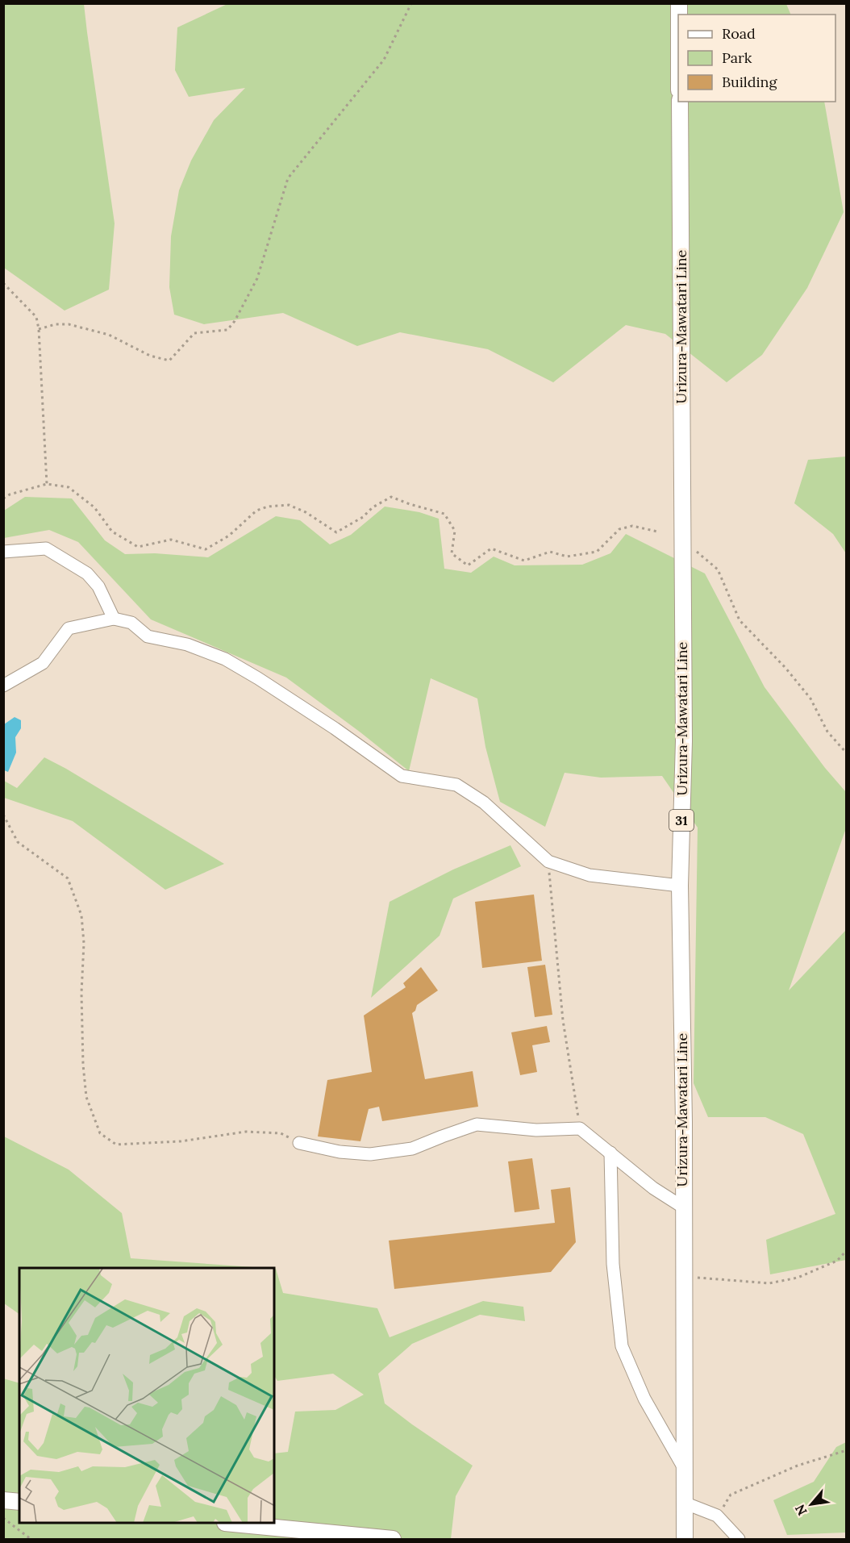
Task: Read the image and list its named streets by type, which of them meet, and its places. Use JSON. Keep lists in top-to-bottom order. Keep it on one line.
{"streets":{"main road":["Urizura-Mawatari Line","31"]},"legend":["Road","Park","Building"],"north":"bottom left"}
